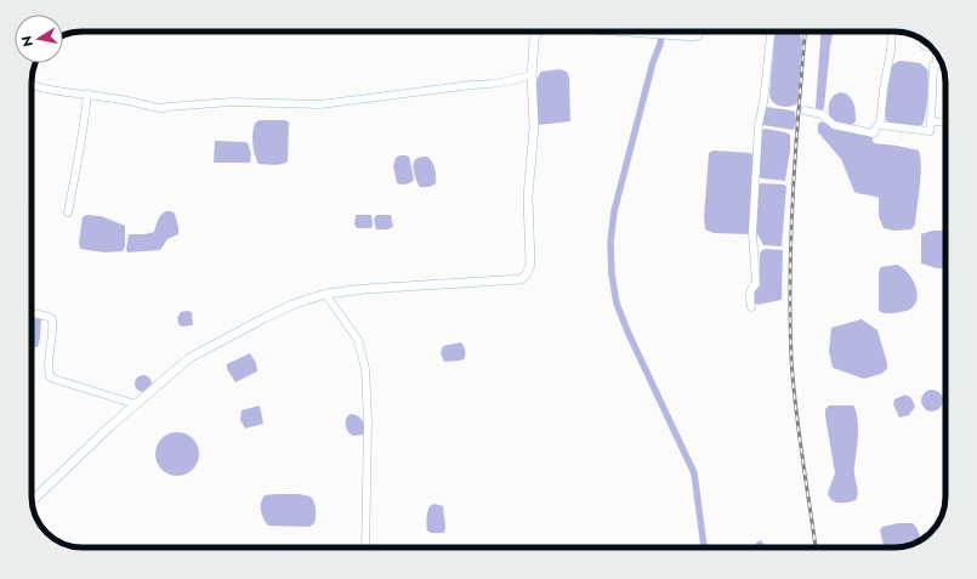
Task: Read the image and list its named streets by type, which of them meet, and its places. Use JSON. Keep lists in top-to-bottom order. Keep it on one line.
{"north":"left"}
